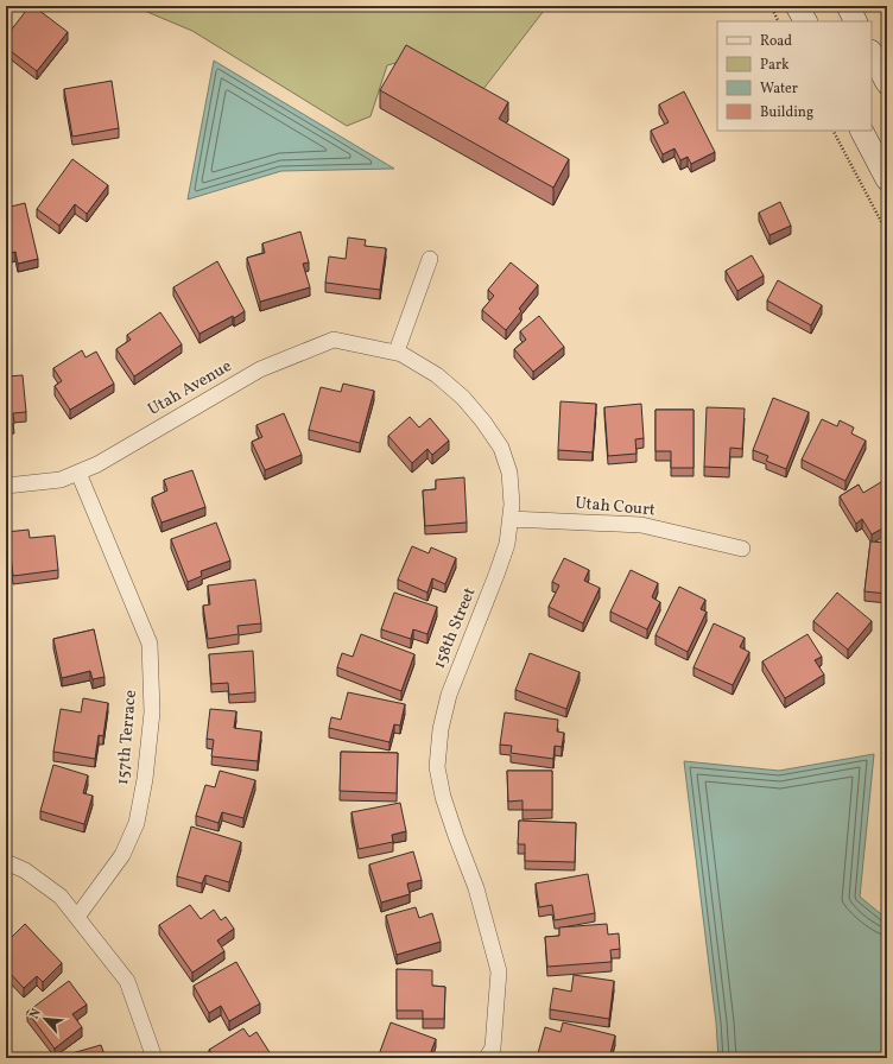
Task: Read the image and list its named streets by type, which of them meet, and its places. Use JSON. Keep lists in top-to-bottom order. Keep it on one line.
{"streets":{"street":["Utah Avenue","Utah Court","158th Street","157th Terrace"]},"crossings":[["Utah Avenue","158th Street"],["Utah Avenue","157th Terrace"],["Utah Court","158th Street"]],"legend":["Road","Park","Water","Building"],"north":"top left"}
